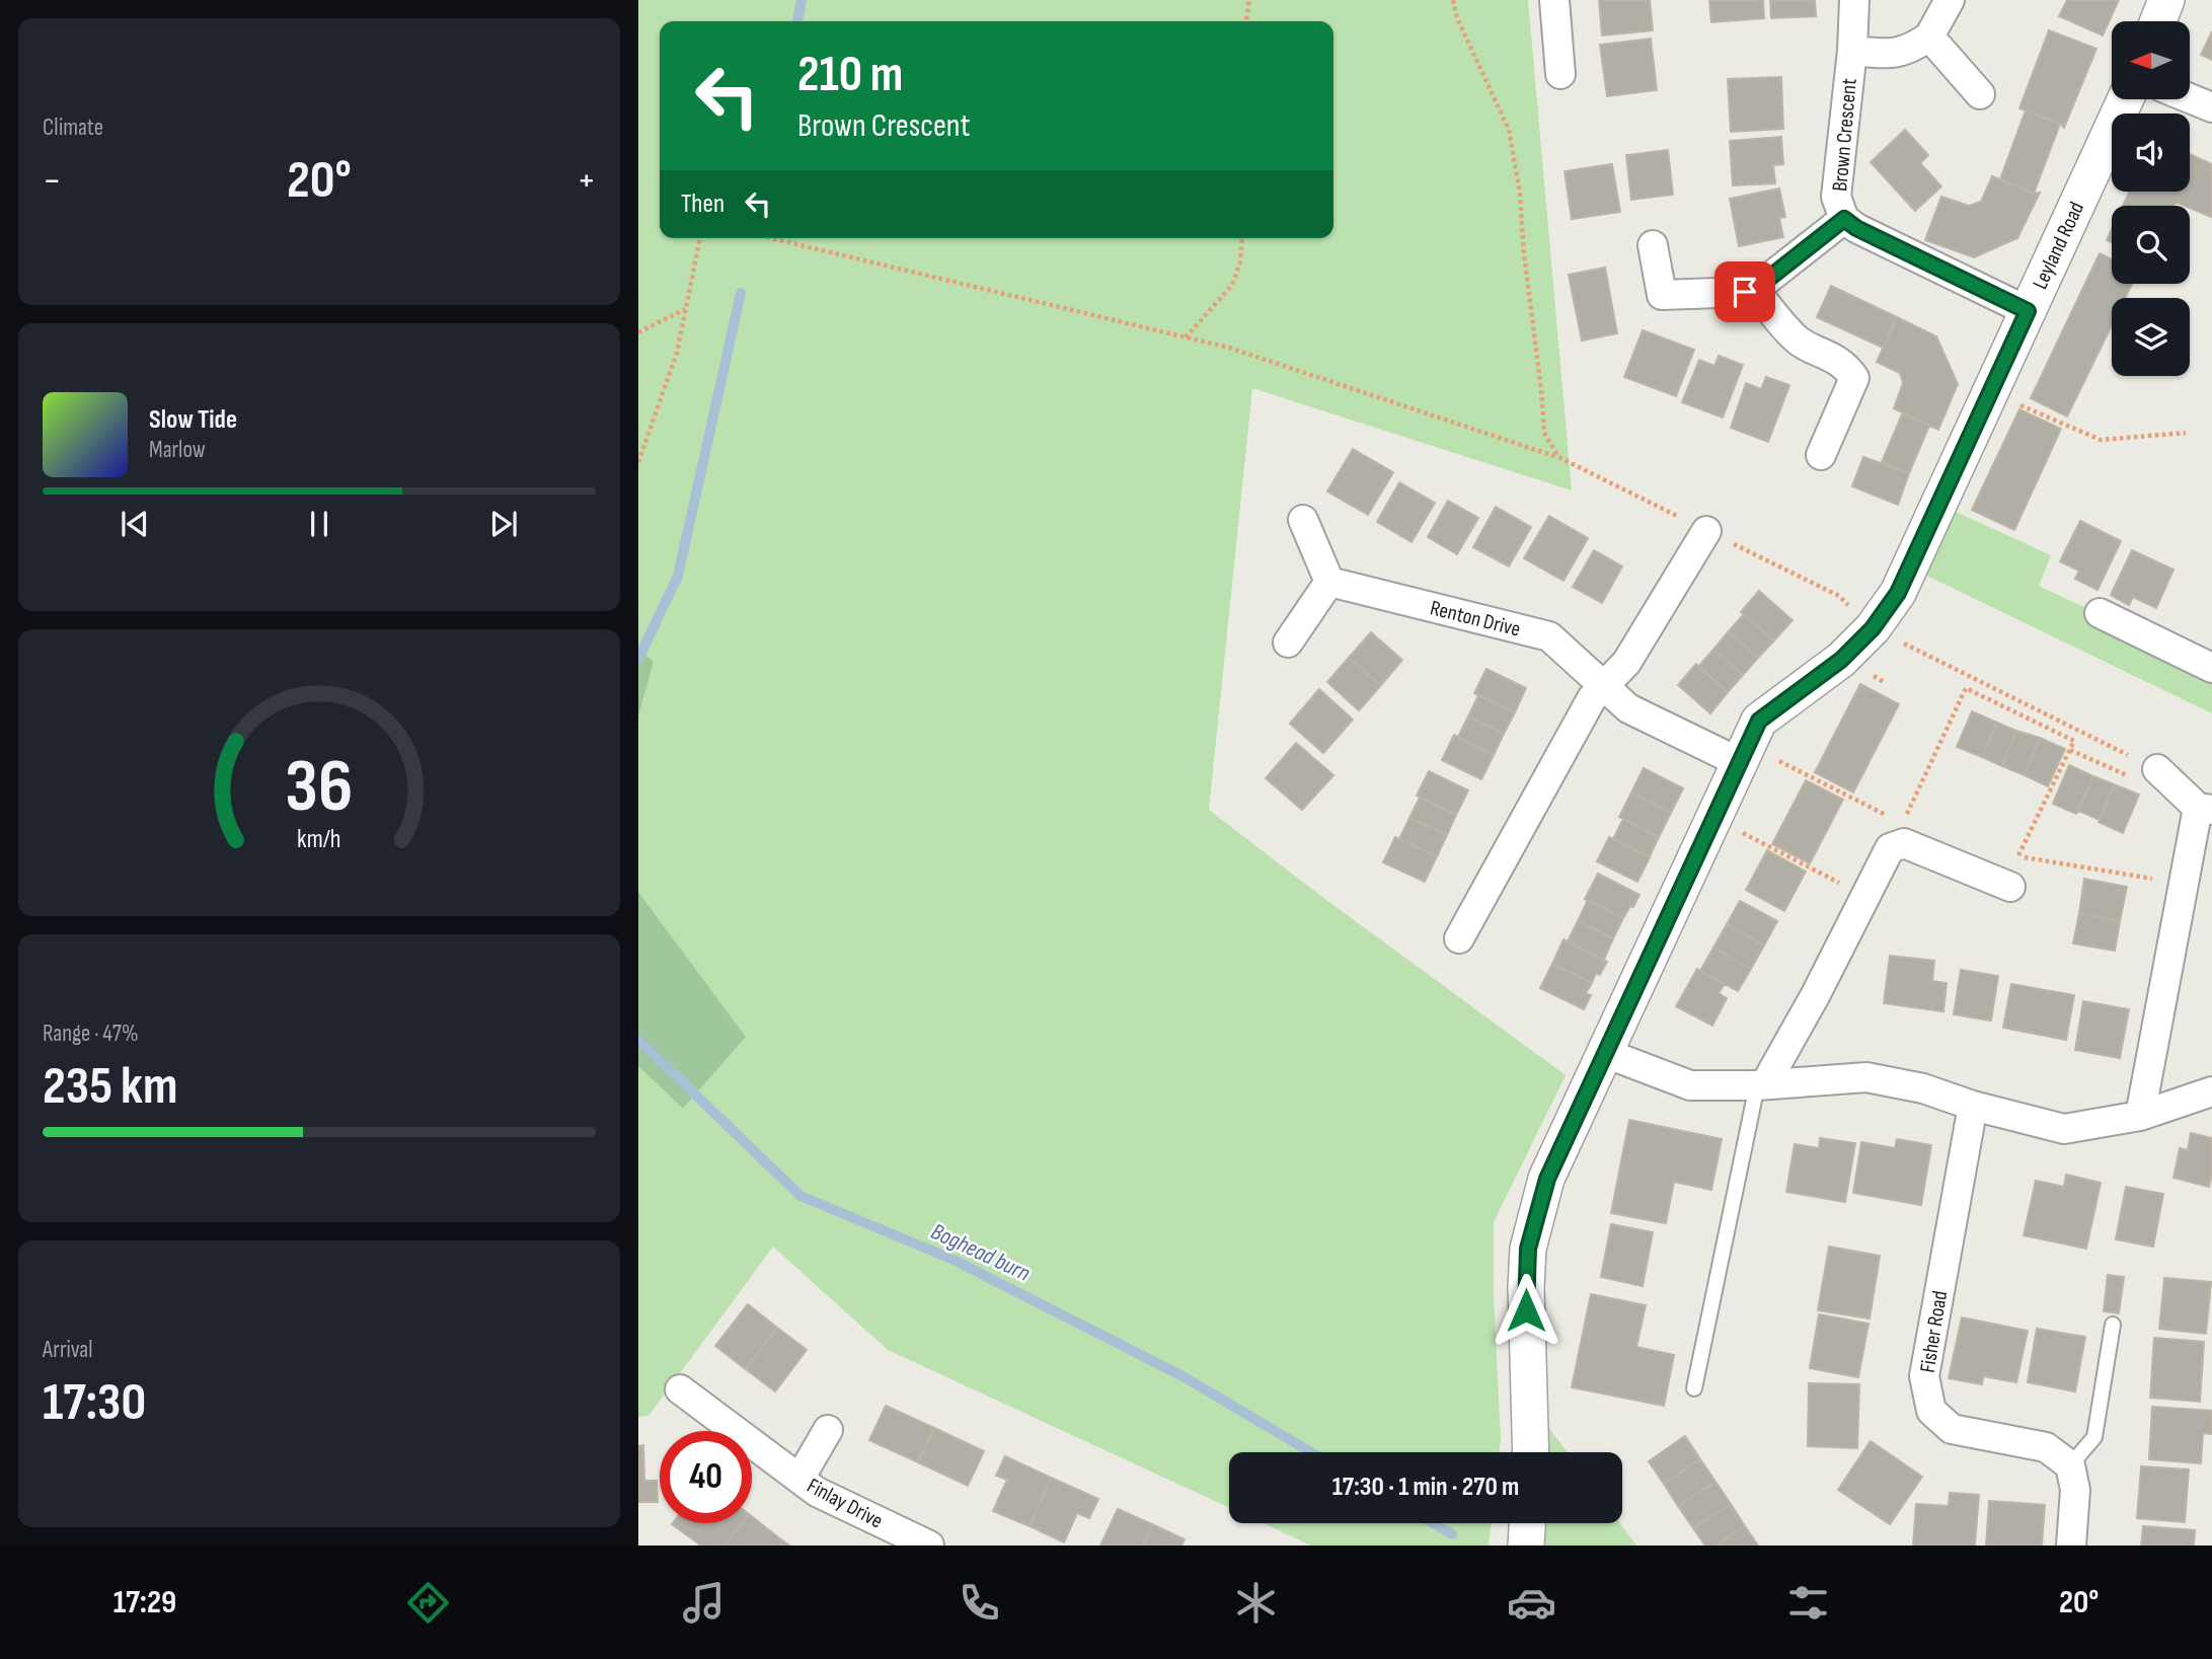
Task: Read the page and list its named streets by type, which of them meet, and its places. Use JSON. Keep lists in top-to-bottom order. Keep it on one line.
{"streets":{"street":["Brown Crescent","Leyland Road","Renton Drive","Fisher Road","Finlay Drive"]},"crossings":[["Brown Crescent","Leyland Road"],["Leyland Road","Renton Drive"]],"water":["Boghead burn"],"north":"left","page":{"tile":["Climate",["Range · 47%","235 km"],["Arrival","17:30"]],"turn":["210 m","Brown Crescent"],"heat":["−","20°","+"],"then":"Then","song":["Slow Tide","Marlow"],"limit":"40","trip":"17:30 · 1 min · 270 m","tabs":["17:29","20°"],"gauge":["36","km/h"]}}
